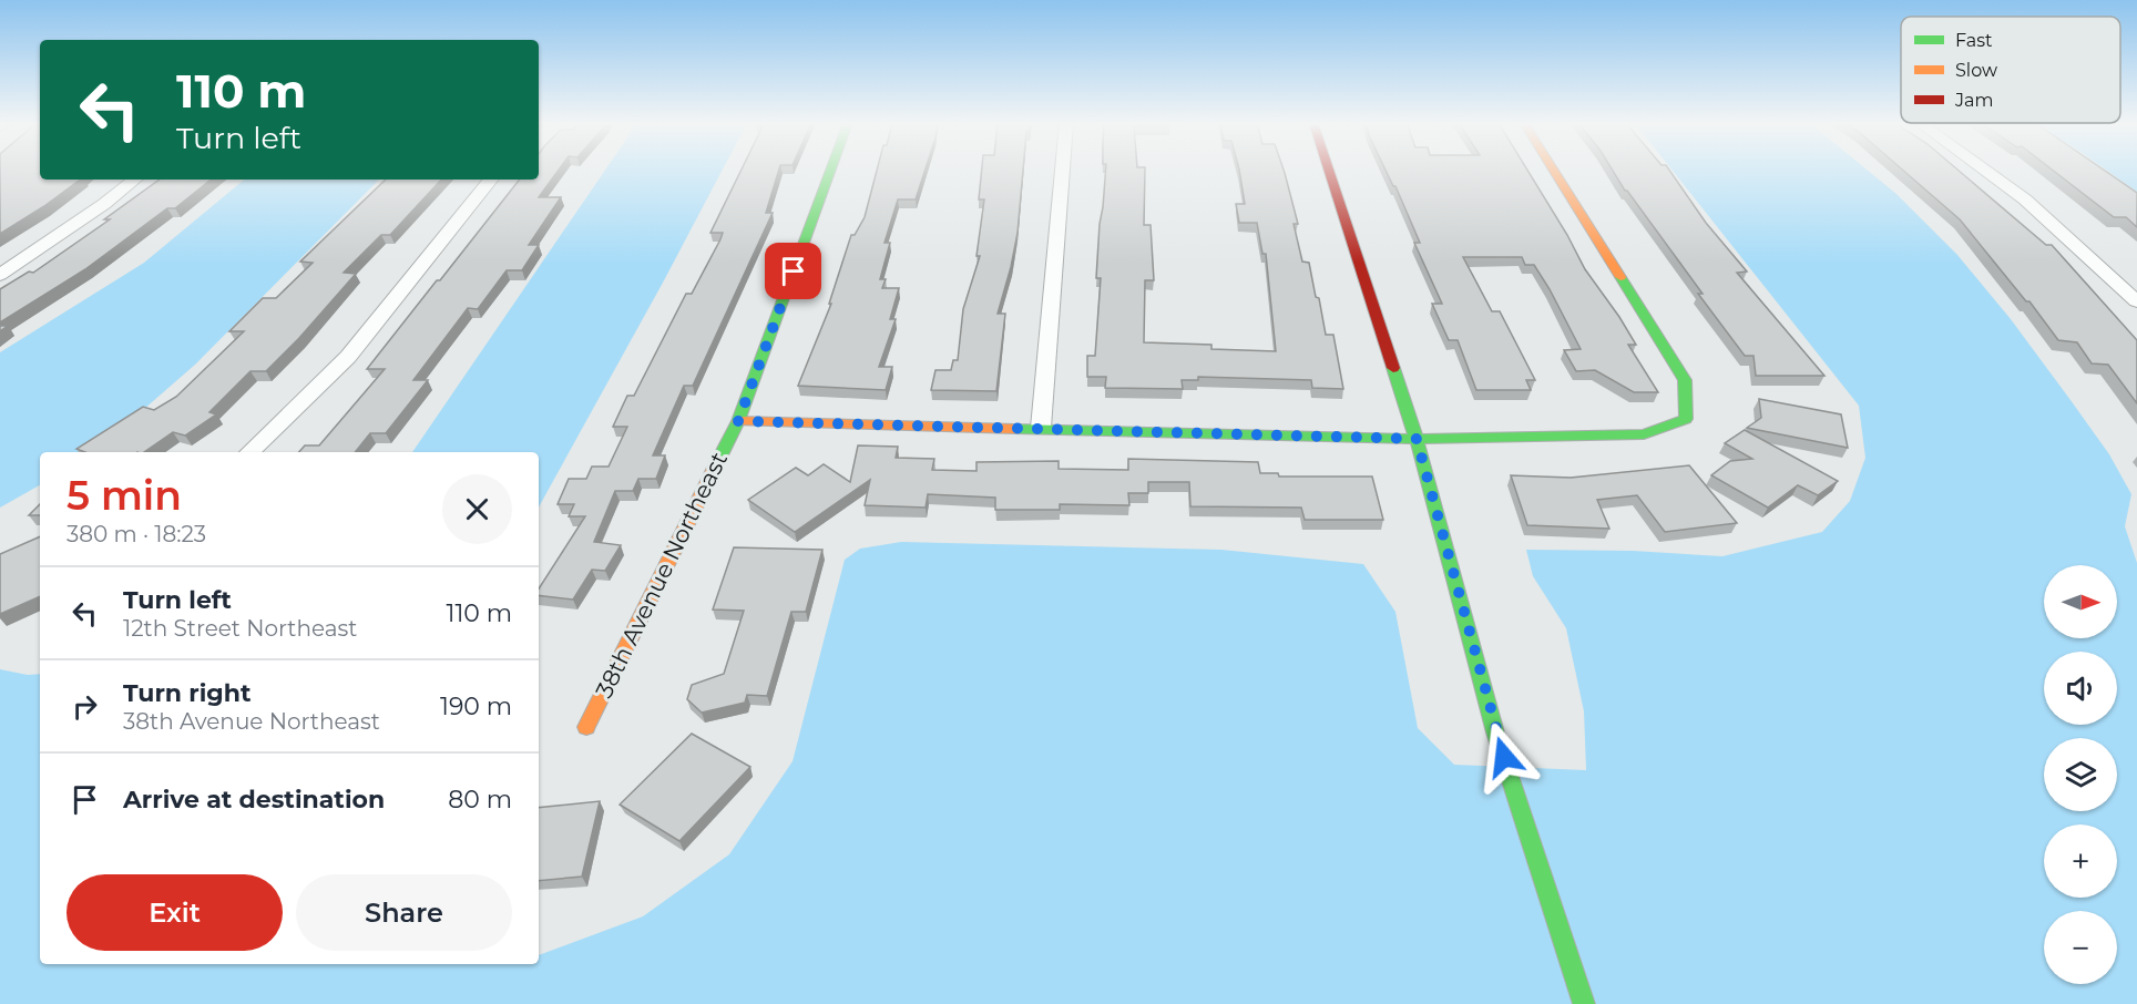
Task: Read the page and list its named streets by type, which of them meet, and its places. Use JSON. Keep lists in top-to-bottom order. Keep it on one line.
{"streets":{"street":["38th Avenue Northeast"]},"legend":["Fast","Slow","Jam"],"north":"right","page":{"turn":["110 m","Turn left"],"heading":["5 min","380 m · 18:23"],"map_buttons":["+","−"],"list":[{"name":"Turn left","note":"12th Street Northeast","value":"110 m"},{"name":"Turn right","note":"38th Avenue Northeast","value":"190 m"},{"name":"Arrive at destination","value":"80 m"}],"buttons":["Exit","Share"]}}
